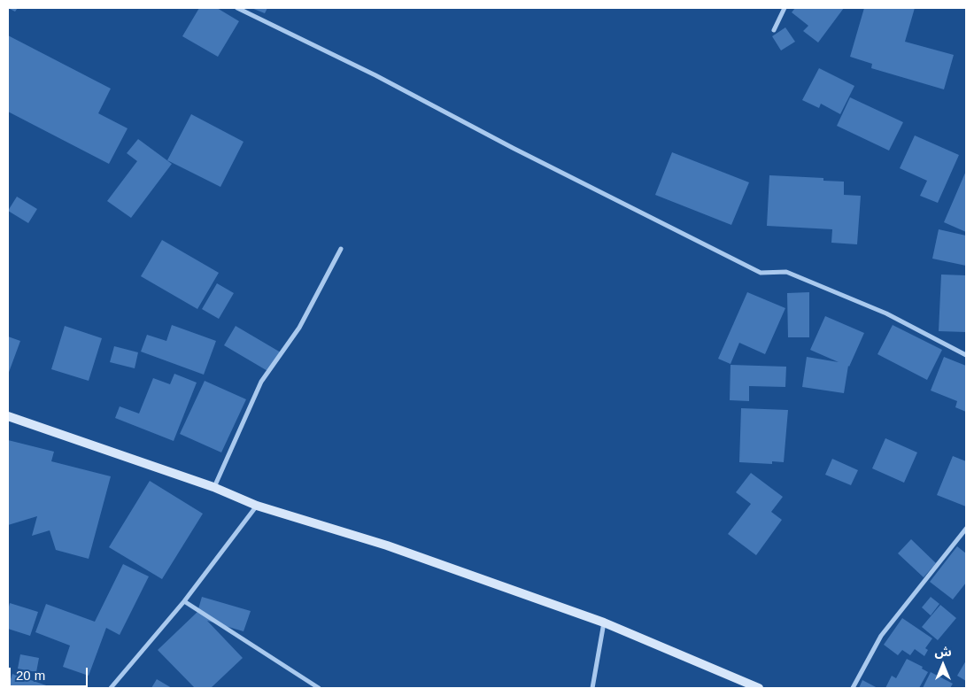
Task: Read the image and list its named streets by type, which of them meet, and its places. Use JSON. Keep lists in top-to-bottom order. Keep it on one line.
{"scale_bar":"20 m","north":"top"}
